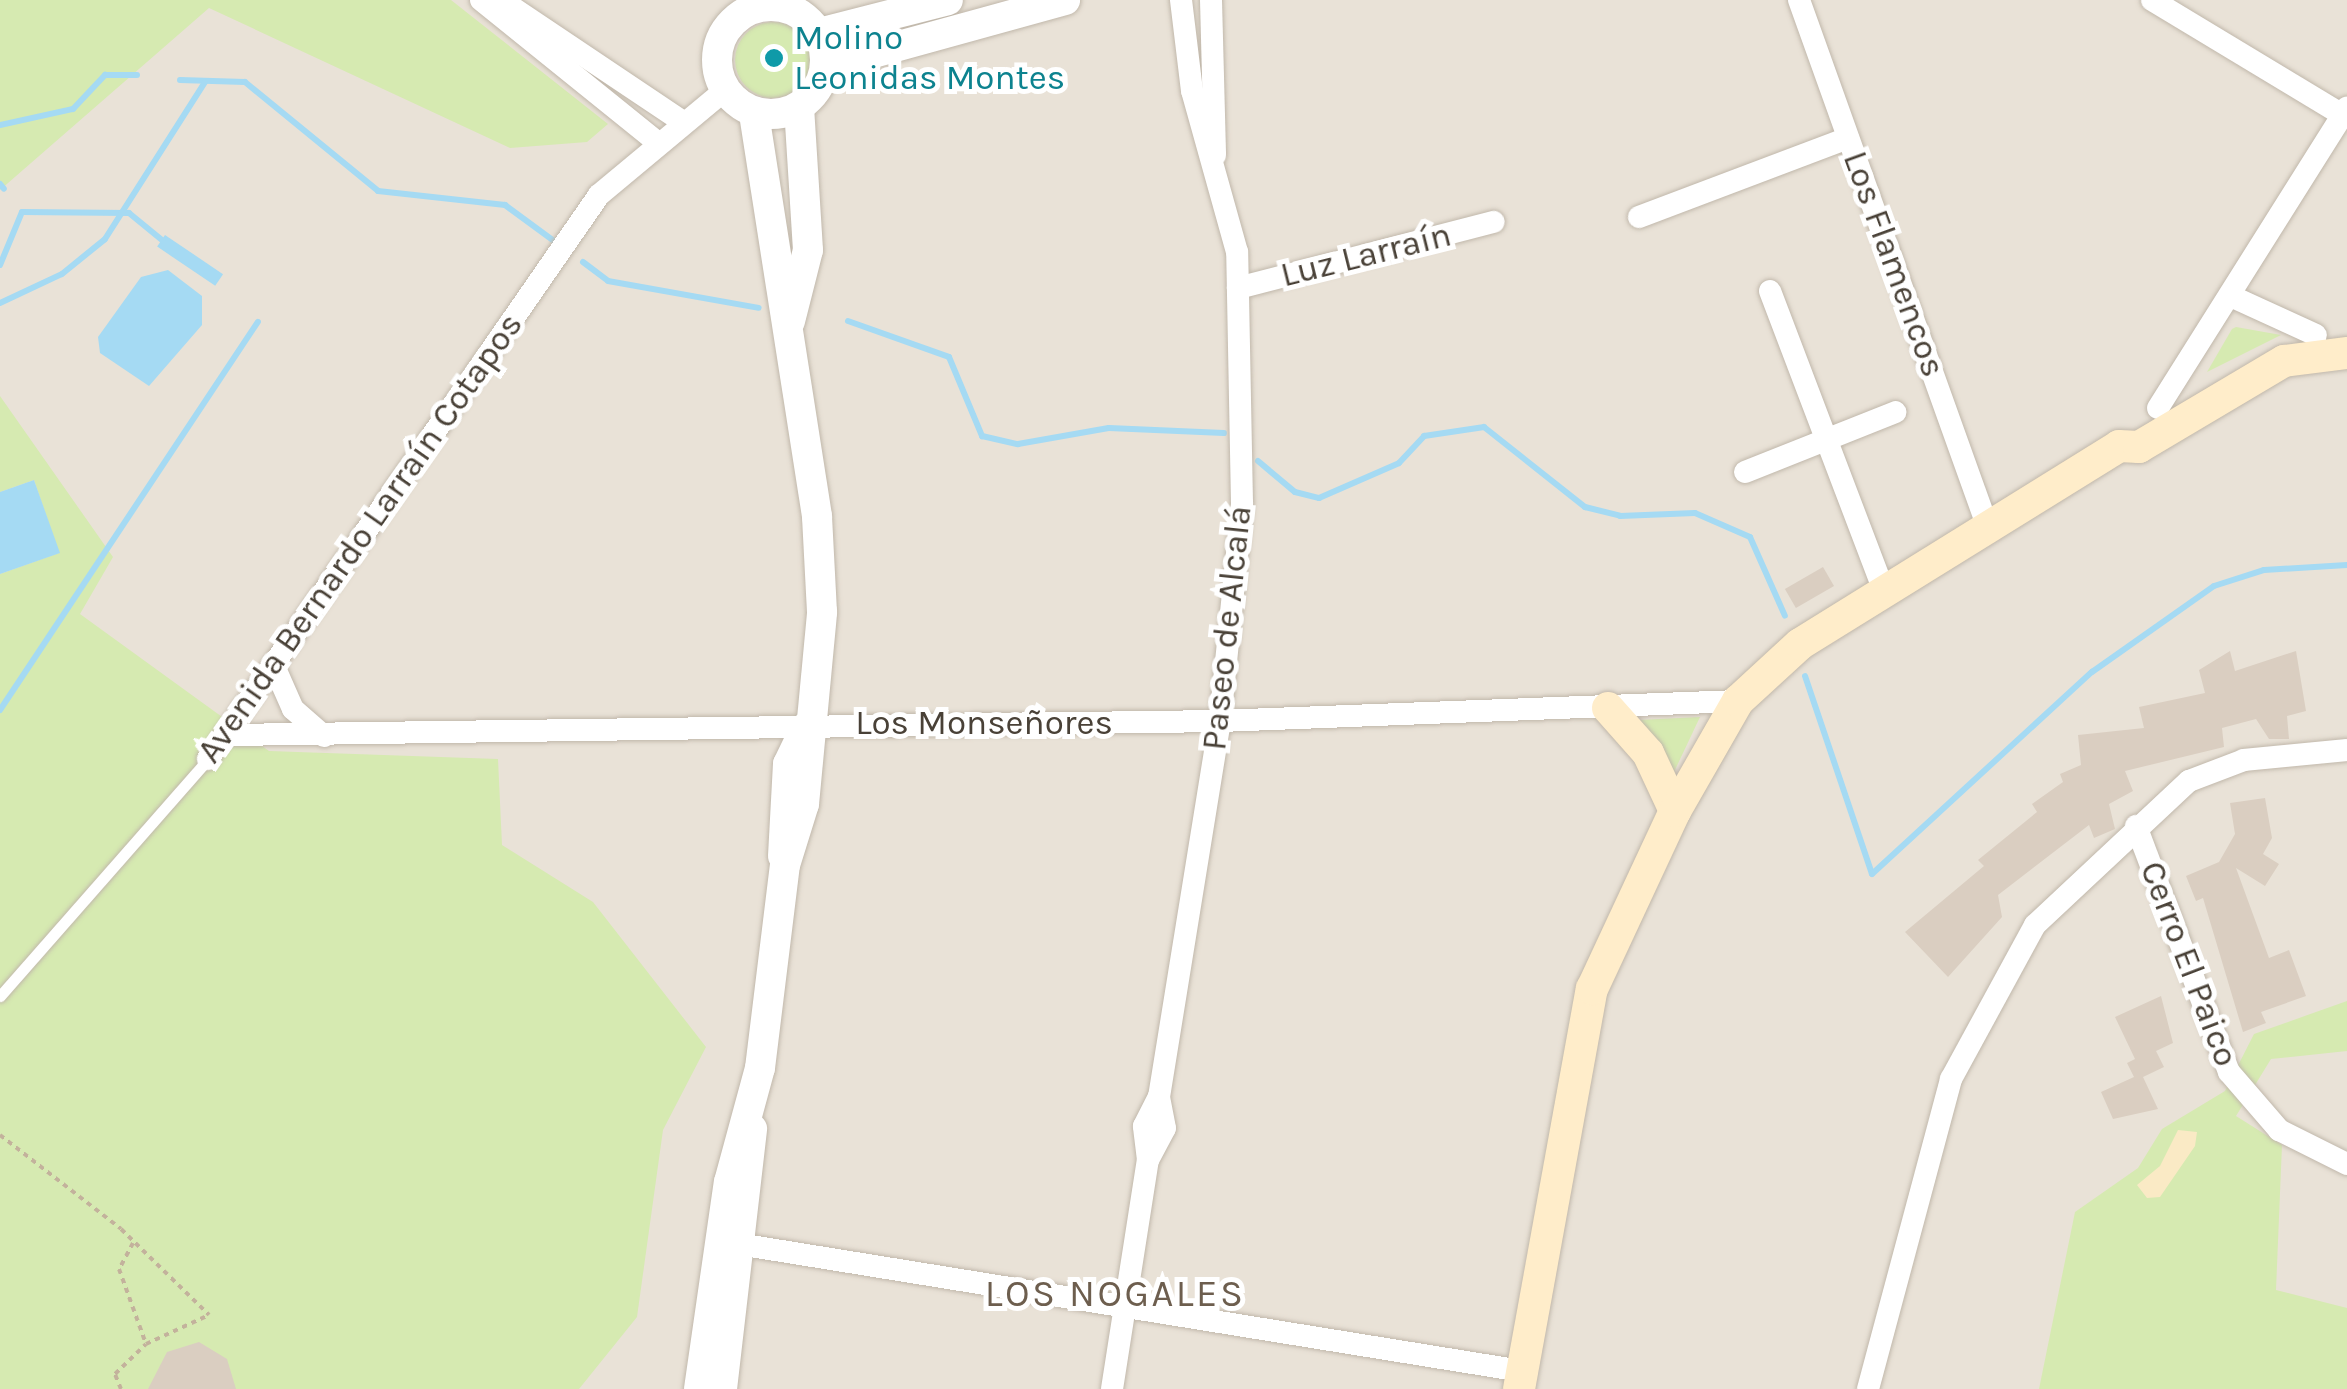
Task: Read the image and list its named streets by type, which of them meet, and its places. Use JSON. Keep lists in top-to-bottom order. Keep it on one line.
{"streets":{"street":["Luz Larraín","Los Flamencos","Avenida Bernardo Larraín Cotapos","Paseo de Alcalá","Los Monseñores","Cerro El Paico"]},"crossings":[["Luz Larraín","Paseo de Alcalá"],["Avenida Bernardo Larraín Cotapos","Los Monseñores"],["Paseo de Alcalá","Los Monseñores"]],"districts":["LOS NOGALES"],"places":["Molino Leonidas Montes"]}
